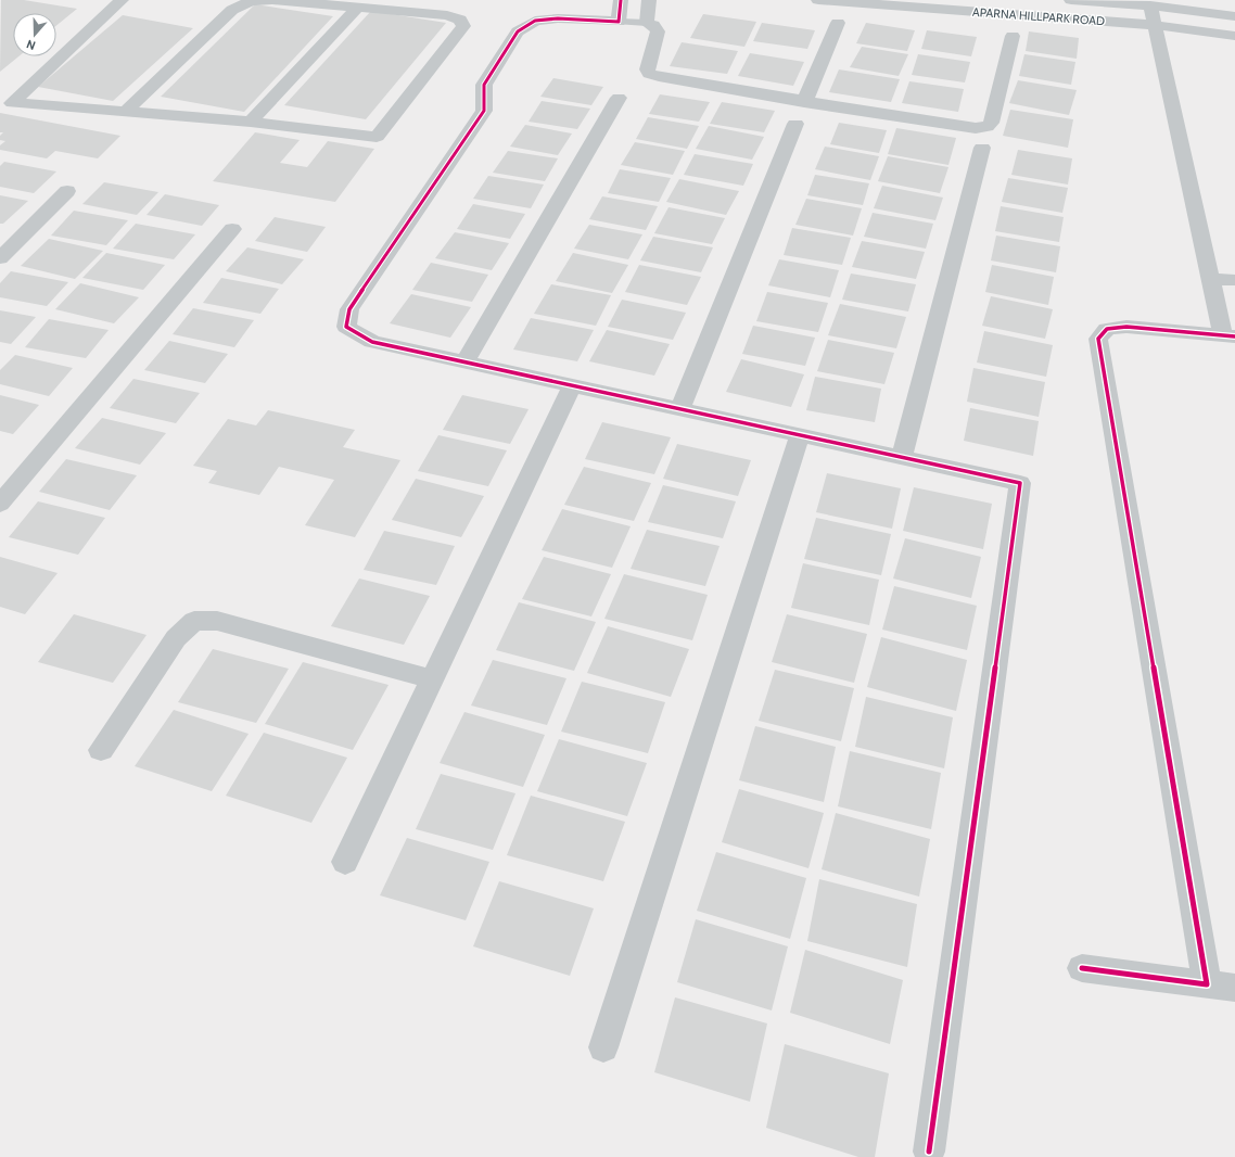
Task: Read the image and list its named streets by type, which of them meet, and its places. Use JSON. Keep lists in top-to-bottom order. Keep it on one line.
{"streets":{"street":["APARNA HILLPARK ROAD"]},"north":"bottom"}
